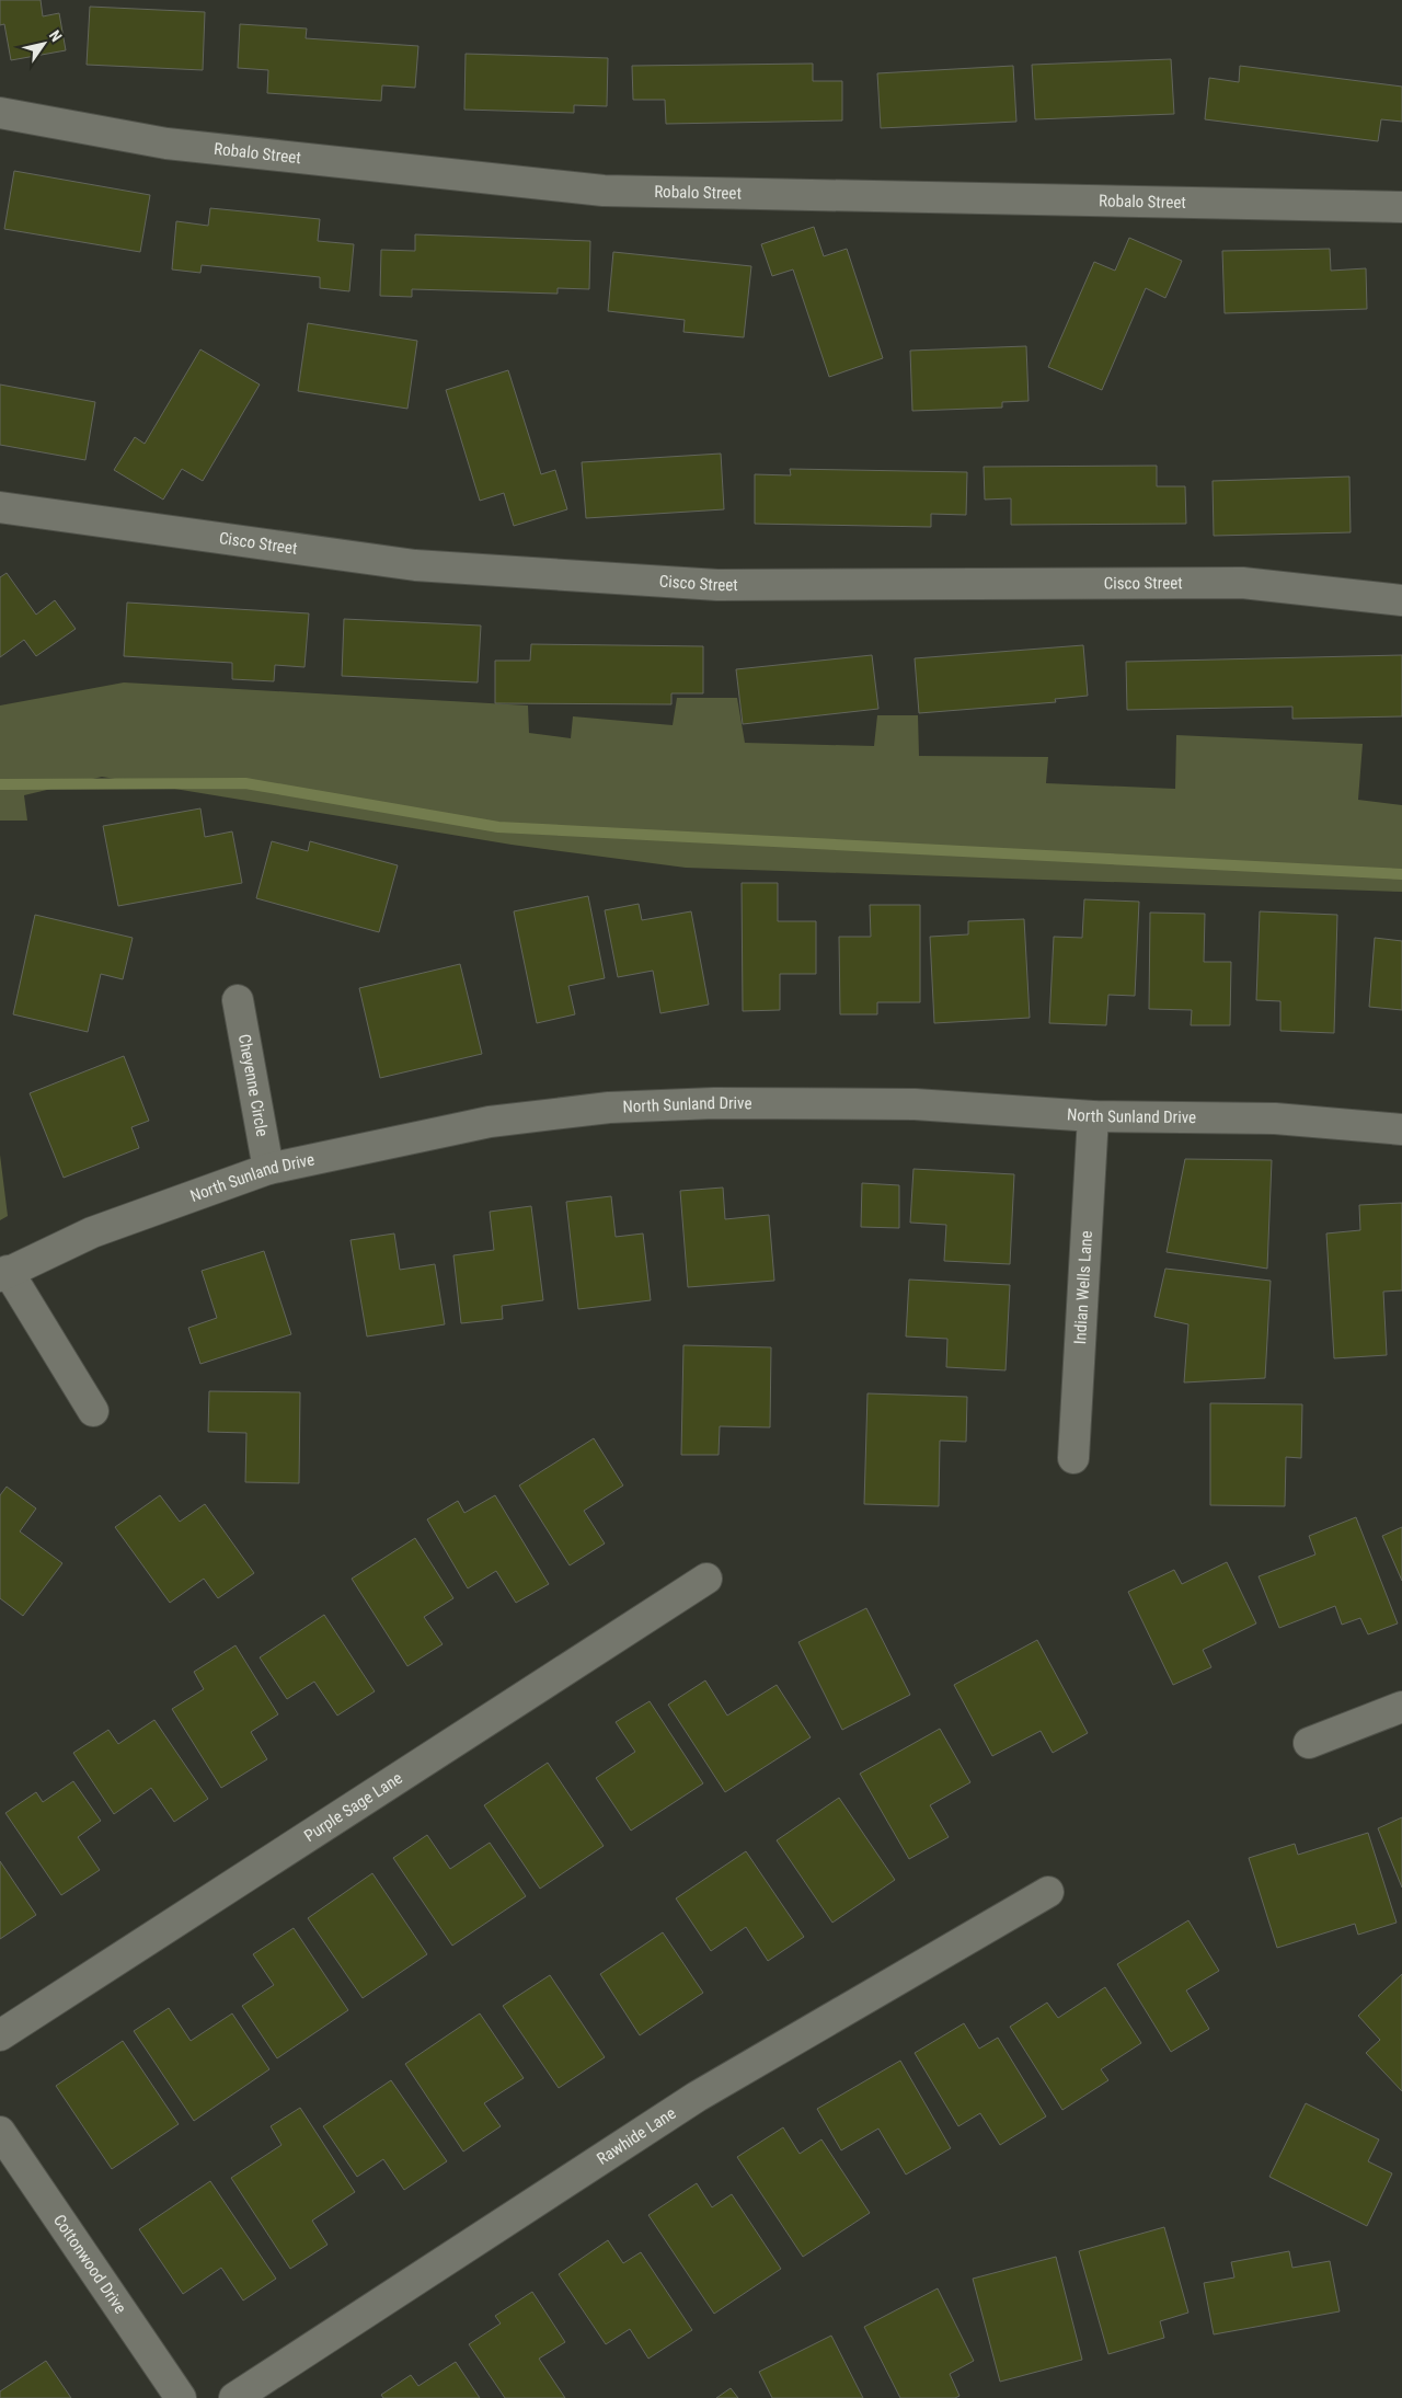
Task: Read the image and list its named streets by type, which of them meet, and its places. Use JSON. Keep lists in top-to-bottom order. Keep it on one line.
{"streets":{"street":["Robalo Street","Cisco Street","Cheyenne Circle","North Sunland Drive","Indian Wells Lane","Purple Sage Lane","Rawhide Lane","Cottonwood Drive"]},"crossings":[["Cheyenne Circle","North Sunland Drive"],["North Sunland Drive","Indian Wells Lane"]],"north":"top right"}
